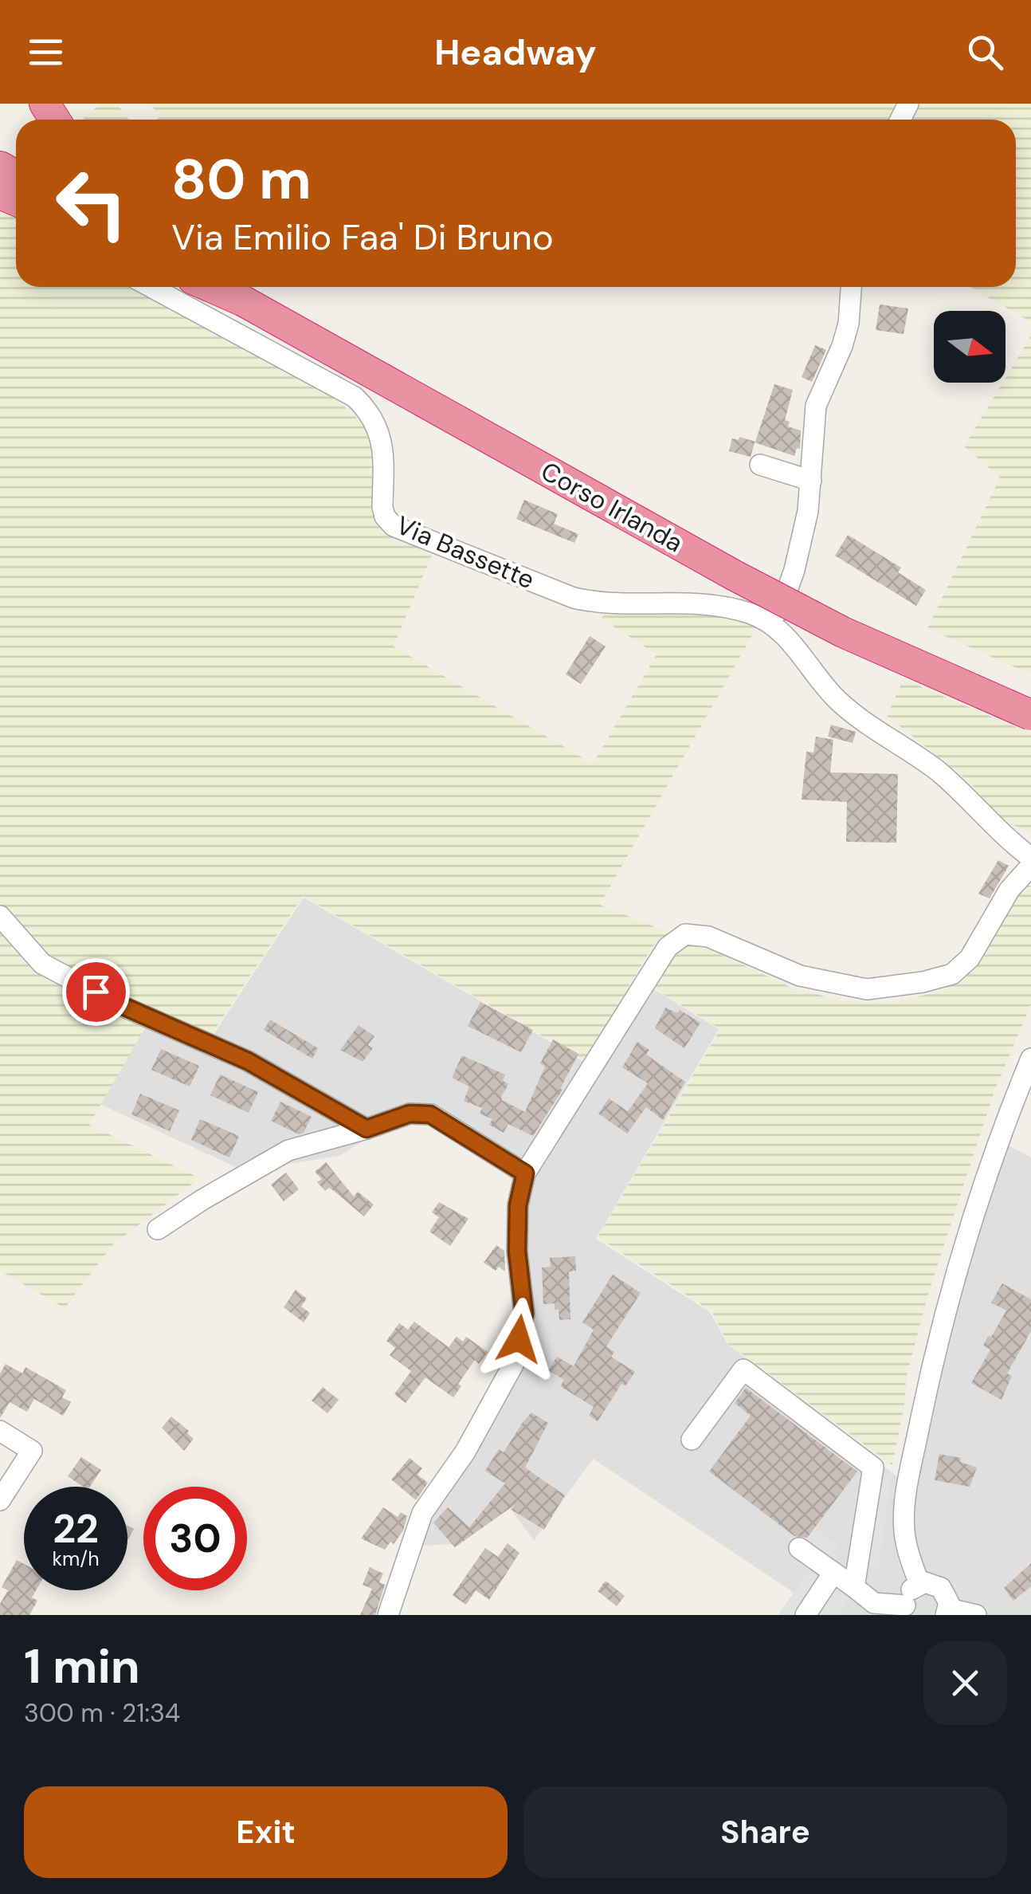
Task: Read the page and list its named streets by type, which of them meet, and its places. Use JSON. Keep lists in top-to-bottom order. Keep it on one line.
{"streets":{"highway":["Corso Irlanda"],"street":["Via Bassette"]},"north":"right","page":{"header":"Headway","turn":["80 m","Via Emilio Faa' Di Bruno"],"speed":"22 km/h","limit":"30","heading":["1 min","300 m · 21:34"],"buttons":["Exit","Share"]}}
